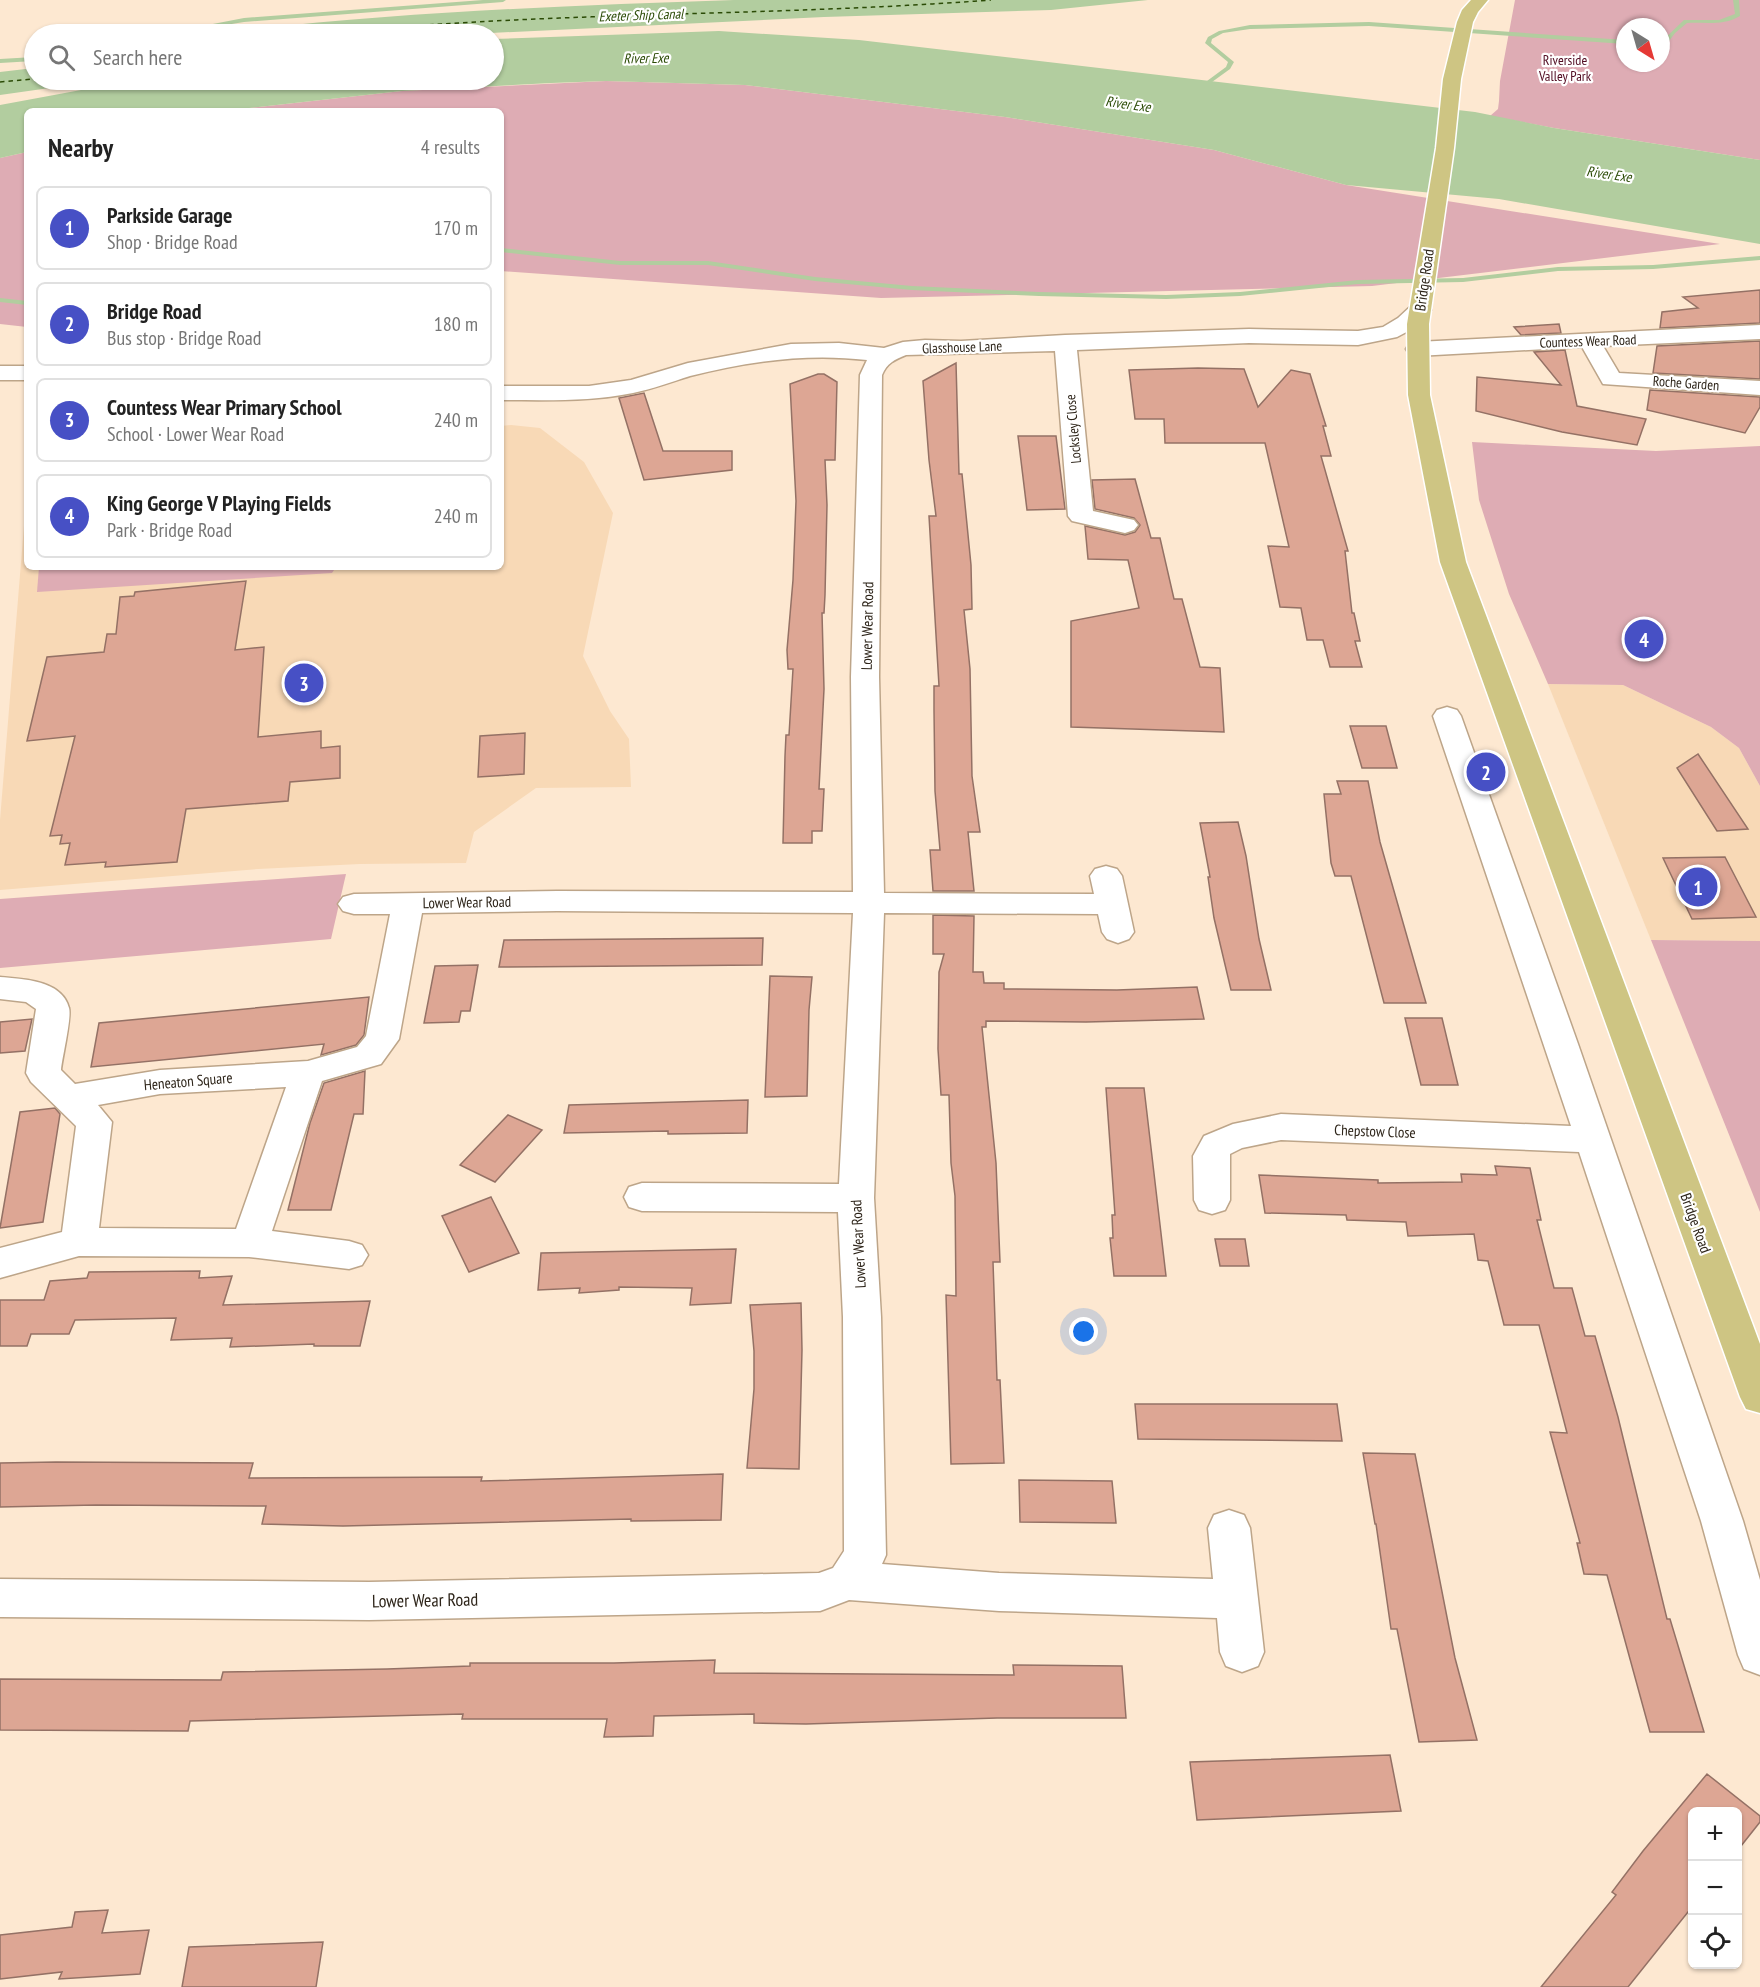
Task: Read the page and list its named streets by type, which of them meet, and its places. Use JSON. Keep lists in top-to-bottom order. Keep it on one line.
{"streets":{"main road":["Bridge Road"],"street":["Countess Wear Road","Glasshouse Lane","Roche Garden","Locksley Close","Lower Wear Road","Heneaton Square","Chepstow Close"]},"crossings":[["Bridge Road","Countess Wear Road"],["Bridge Road","Glasshouse Lane"],["Countess Wear Road","Roche Garden"],["Glasshouse Lane","Locksley Close"],["Glasshouse Lane","Lower Wear Road"],["Lower Wear Road","Heneaton Square"]],"water":["Exeter Ship Canal","River Exe"],"parks":["Riverside Valley Park"],"north":"bottom right","page":{"search":"Search here","heading":["Nearby","4 results"],"list":[{"mark":"1","name":"Parkside Garage","note":"Shop · Bridge Road","value":"170 m"},{"mark":"2","name":"Bridge Road","note":"Bus stop · Bridge Road","value":"180 m"},{"mark":"3","name":"Countess Wear Primary School","note":"School · Lower Wear Road","value":"240 m"},{"mark":"4","name":"King George V Playing Fields","note":"Park · Bridge Road","value":"240 m"}],"pins":["4","3","2","1"],"map_buttons":["+","−"]}}
